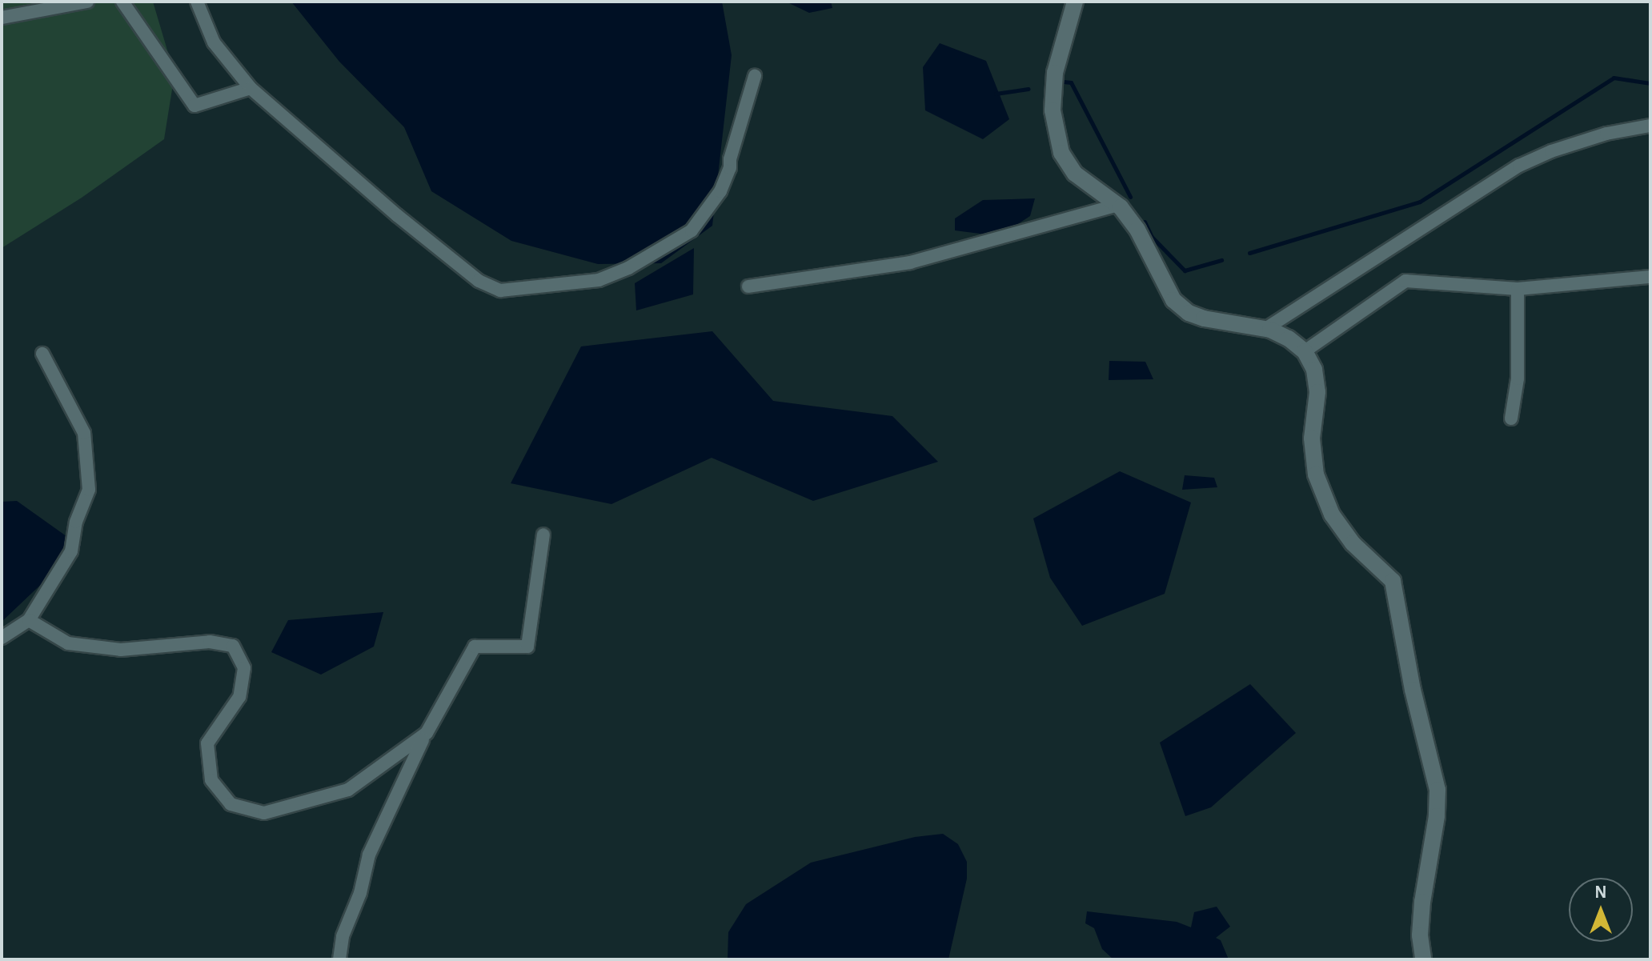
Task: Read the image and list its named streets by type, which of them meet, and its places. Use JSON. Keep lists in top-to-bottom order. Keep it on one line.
{"north":"top"}
